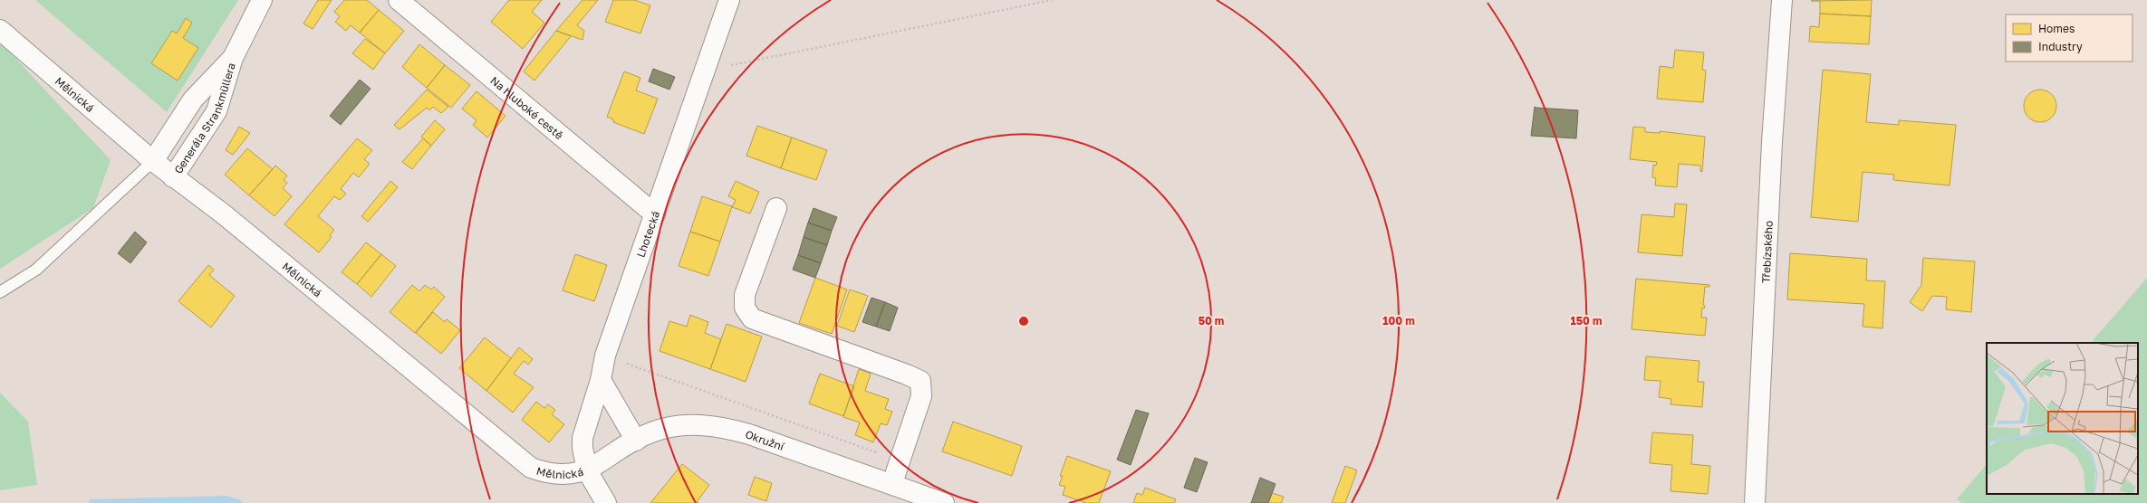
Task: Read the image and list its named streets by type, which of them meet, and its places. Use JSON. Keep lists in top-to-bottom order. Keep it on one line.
{"streets":{"street":["Mělnická","Na hluboké cestě","Generála Strankmüllera","Lhotecká","Třebízského","Okružní"]},"crossings":[["Mělnická","Generála Strankmüllera"],["Mělnická","Lhotecká"],["Mělnická","Okružní"],["Na hluboké cestě","Lhotecká"],["Lhotecká","Okružní"]],"legend":["Homes","Industry"],"rings":["50 m","100 m","150 m"]}
